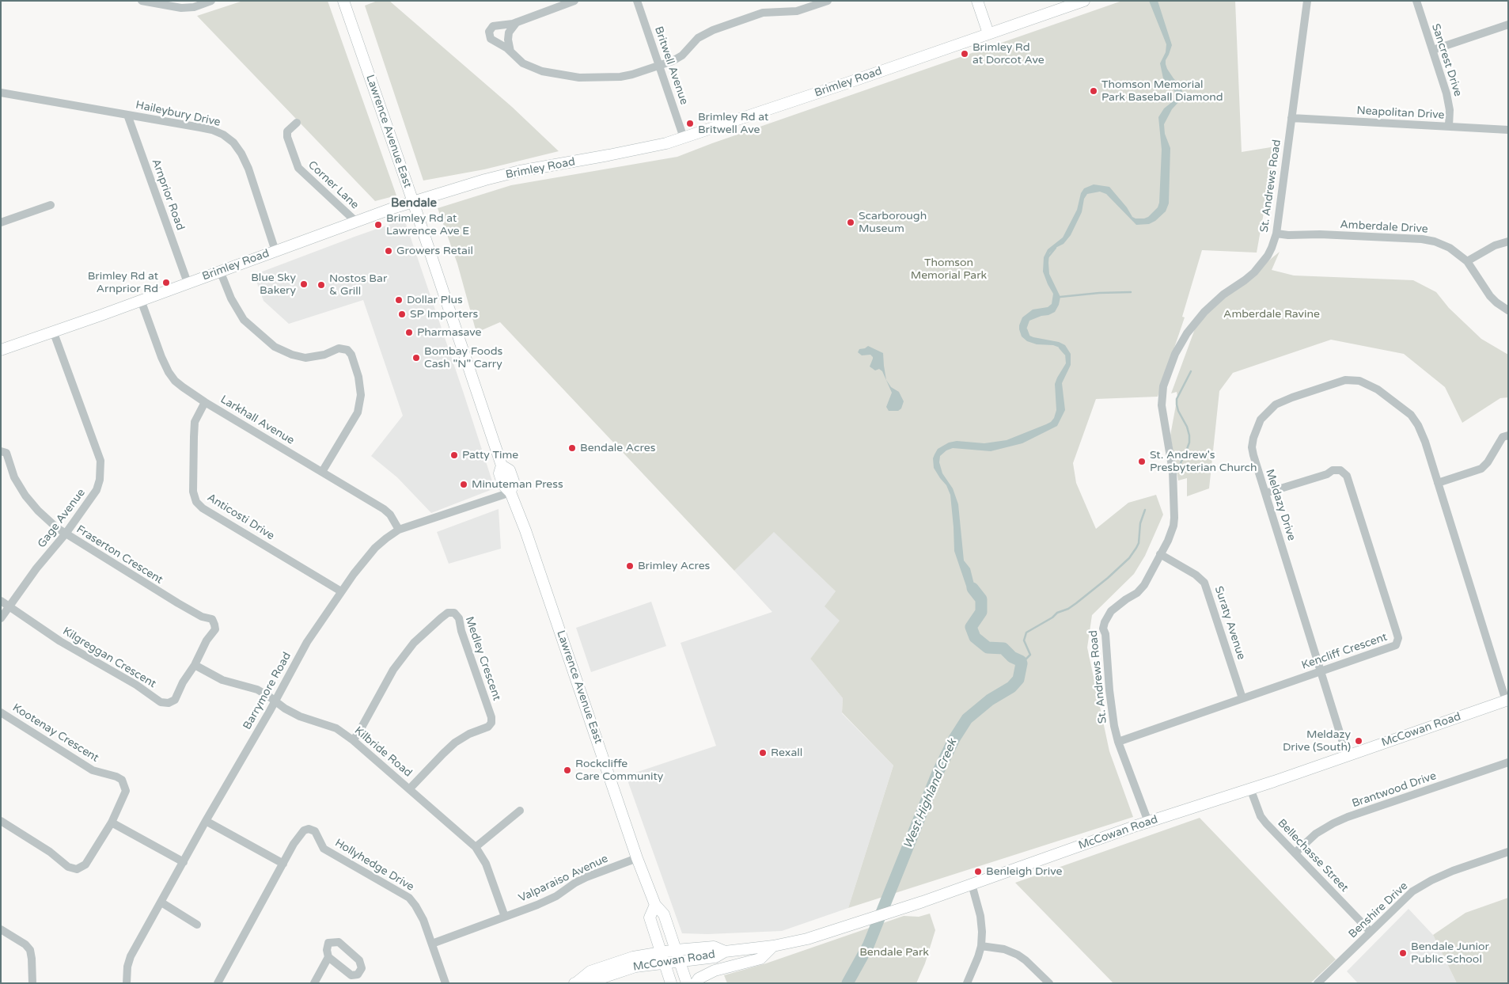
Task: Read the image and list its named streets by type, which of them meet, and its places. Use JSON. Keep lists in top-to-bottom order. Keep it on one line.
{"streets":{"main road":["Brimley Road","Lawrence Avenue East","McCowan Road"],"street":["Sancrest Drive","Britwell Avenue","Neapolitan Drive","Haileybury Drive","Corner Lane","St. Andrews Road","Arnprior Road","Amberdale Drive","Larkhall Avenue","Meldazy Drive","Anticosti Drive","Gage Avenue","Fraserton Crescent","Suraty Avenue","Kencliff Crescent","Kilgreggan Crescent","Medley Crescent","Barrymore Road","Kootenay Crescent","Kilbride Road","Brantwood Drive","Bellechasse Street","Hollyhedge Drive","Valparaiso Avenue","Benshire Drive"]},"crossings":[["Sancrest Drive","Neapolitan Drive"],["Britwell Avenue","Brimley Road"],["Brimley Road","Haileybury Drive"],["Brimley Road","Lawrence Avenue East"],["Brimley Road","Corner Lane"],["Brimley Road","Arnprior Road"],["Brimley Road","Larkhall Avenue"],["Brimley Road","Gage Avenue"],["Neapolitan Drive","St. Andrews Road"],["Haileybury Drive","Arnprior Road"],["Lawrence Avenue East","Barrymore Road"],["Lawrence Avenue East","McCowan Road"],["Lawrence Avenue East","Valparaiso Avenue"],["St. Andrews Road","Amberdale Drive"],["St. Andrews Road","Suraty Avenue"],["St. Andrews Road","Kencliff Crescent"],["St. Andrews Road","McCowan Road"],["Larkhall Avenue","Anticosti Drive"],["Larkhall Avenue","Barrymore Road"],["Meldazy Drive","Kencliff Crescent"],["Meldazy Drive","McCowan Road"],["Anticosti Drive","Barrymore Road"],["Gage Avenue","Fraserton Crescent"],["Gage Avenue","Kilgreggan Crescent"],["Fraserton Crescent","Kilgreggan Crescent"],["Fraserton Crescent","Kilbride Road"],["Suraty Avenue","Kencliff Crescent"],["Kilgreggan Crescent","Kilbride Road"],["Medley Crescent","Kilbride Road"],["Barrymore Road","Kilbride Road"],["McCowan Road","Bellechasse Street"],["Kilbride Road","Valparaiso Avenue"],["Brantwood Drive","Bellechasse Street"],["Bellechasse Street","Benshire Drive"],["Hollyhedge Drive","Valparaiso Avenue"]],"districts":["Bendale"],"water":["West Highland Creek"],"parks":["Thomson Memorial Park","Amberdale Ravine","Bendale Park"],"places":["Brimley Rd at Dorcot Ave","Thomson Memorial Park Baseball Diamond","Brimley Rd at Britwell Ave","Scarborough Museum","Brimley Rd at Lawrence Ave E","Growers Retail","Brimley Rd at Arnprior Rd","Blue Sky Bakery","Nostos Bar & Grill","Dollar Plus","SP Importers","Pharmasave","Bombay Foods Cash \"N\" Carry","Bendale Acres","Patty Time","St. Andrew's Presbyterian Church","Minuteman Press","Brimley Acres","Meldazy Drive (South)","Rexall","Rockcliffe Care Community","Benleigh Drive","Bendale Junior Public School"]}
